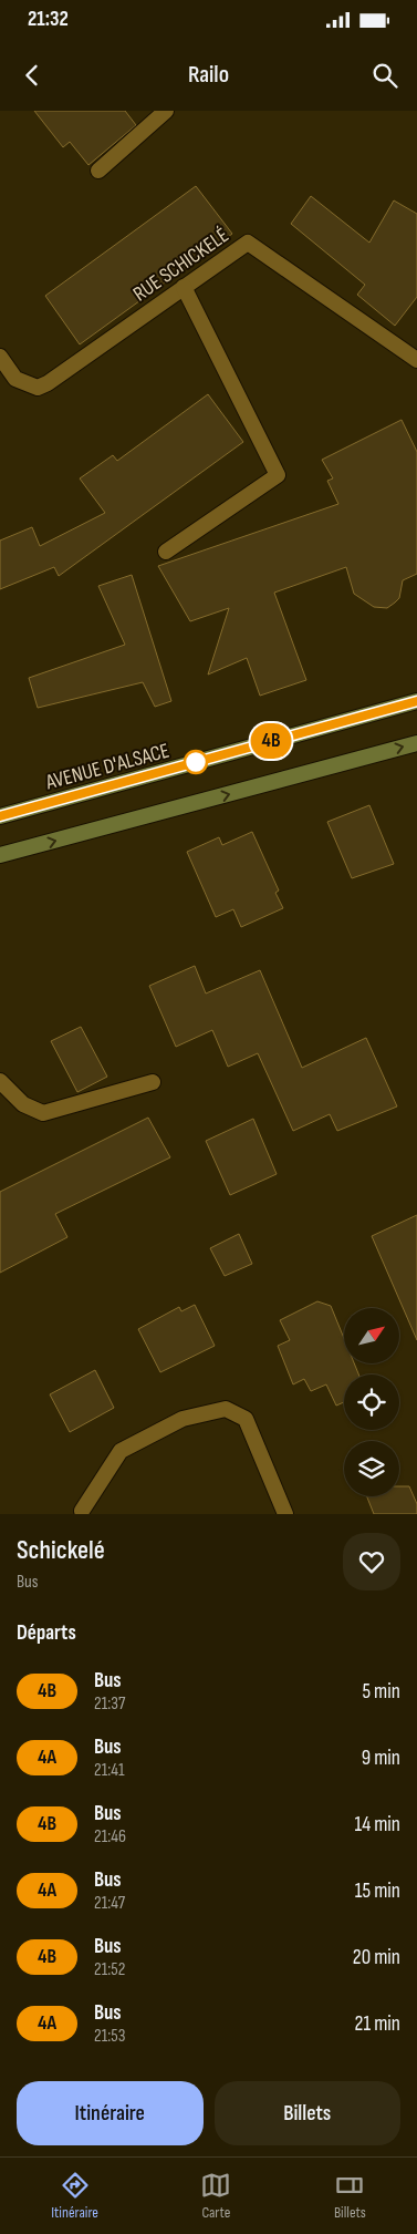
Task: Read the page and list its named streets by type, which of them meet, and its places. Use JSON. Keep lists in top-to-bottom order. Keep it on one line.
{"streets":{"main road":["AVENUE D'ALSACE"],"street":["RUE SCHICKELÉ"]},"lines":["bus line 4B"],"north":"top right","page":{"status":"21:32","header":"Railo","on_map":"4B","heading":[["Schickelé","Bus"],"Départs"],"list":[{"mark":"4B","name":"Bus","note":"21:37","value":"5 min"},{"mark":"4A","name":"Bus","note":"21:41","value":"9 min"},{"mark":"4B","name":"Bus","note":"21:46","value":"14 min"},{"mark":"4A","name":"Bus","note":"21:47","value":"15 min"},{"mark":"4B","name":"Bus","note":"21:52","value":"20 min"},{"mark":"4A","name":"Bus","note":"21:53","value":"21 min"}],"buttons":["Itinéraire","Billets"],"tabs":["Itinéraire","Carte","Billets"]}}
